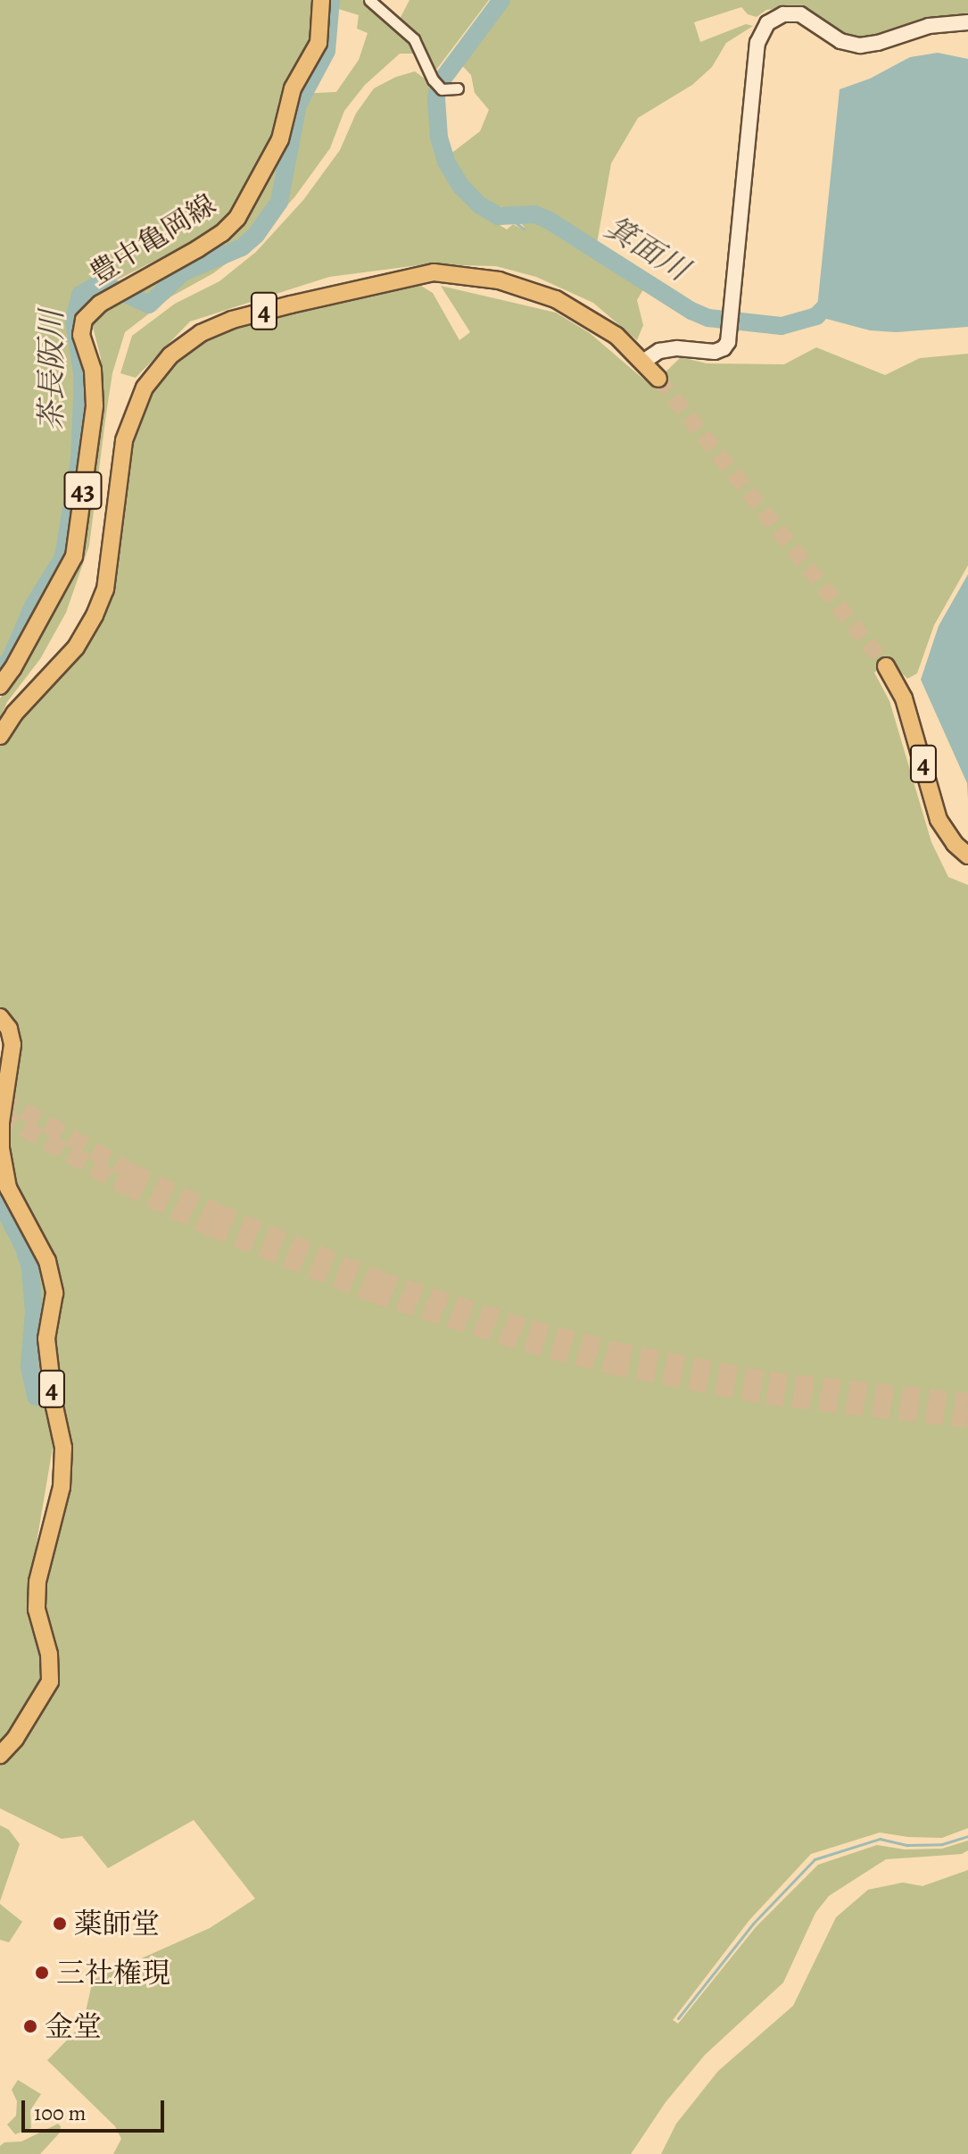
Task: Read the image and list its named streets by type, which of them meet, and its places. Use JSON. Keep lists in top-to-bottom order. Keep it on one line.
{"streets":{"main road":["豊中亀岡線","4","43"]},"water":["箕面川","茶長阪川"],"places":["薬師堂","三社権現","金堂"],"scale_bar":"100 m"}
